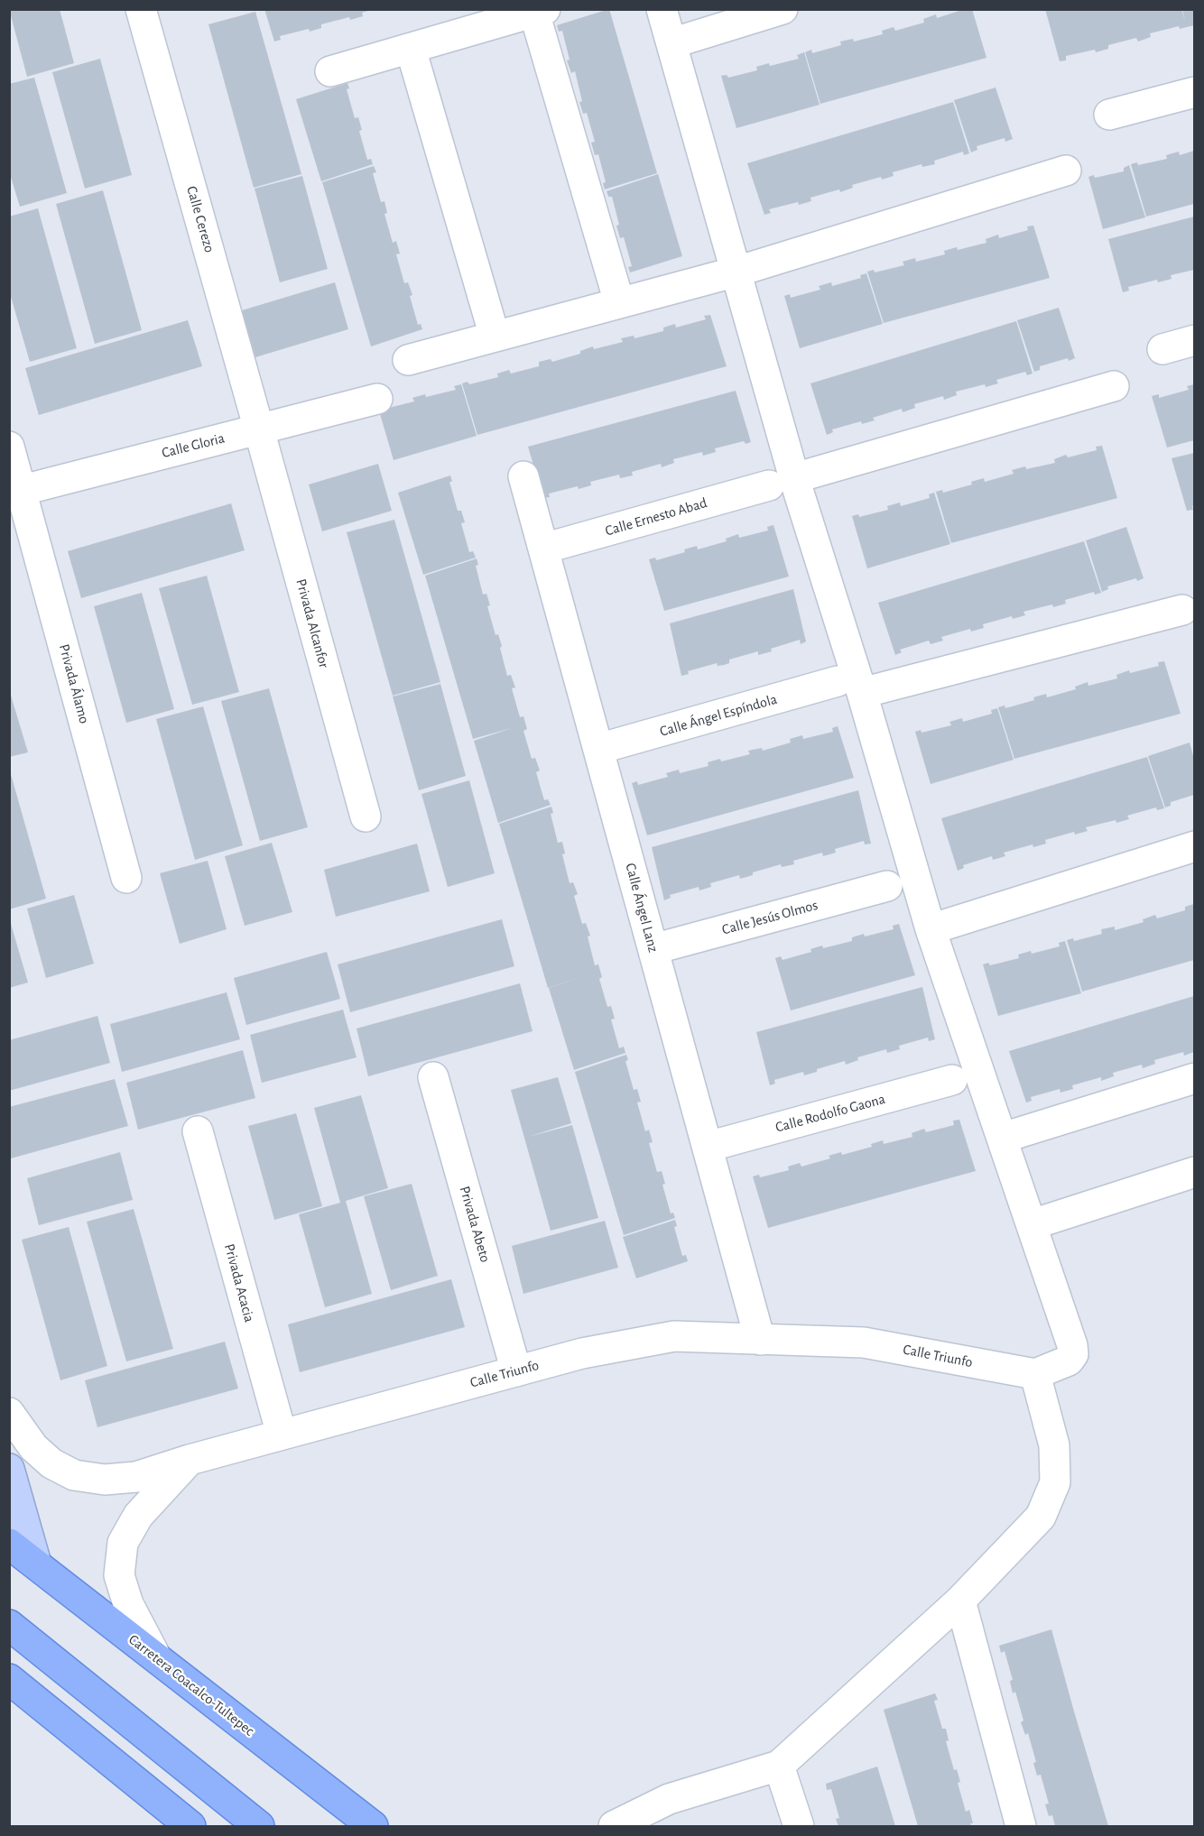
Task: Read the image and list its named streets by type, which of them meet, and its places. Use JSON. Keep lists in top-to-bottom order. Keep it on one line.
{"streets":{"main road":["Carretera Coacalco-Tultepec"],"street":["Calle Cerezo","Calle Gloria","Calle Ernesto Abad","Privada Alcanfor","Privada Álamo","Calle Ángel Espíndola","Calle Ángel Lanz","Calle Jesús Olmos","Calle Rodolfo Gaona","Privada Abeto","Privada Acacia","Calle Triunfo"]},"crossings":[["Calle Cerezo","Calle Gloria"],["Calle Cerezo","Privada Alcanfor"],["Calle Gloria","Privada Alcanfor"],["Calle Gloria","Privada Álamo"],["Calle Ernesto Abad","Calle Ángel Lanz"],["Calle Ángel Espíndola","Calle Ángel Lanz"],["Calle Ángel Lanz","Calle Jesús Olmos"],["Calle Ángel Lanz","Calle Rodolfo Gaona"],["Calle Ángel Lanz","Calle Triunfo"],["Privada Abeto","Calle Triunfo"],["Privada Acacia","Calle Triunfo"]]}
